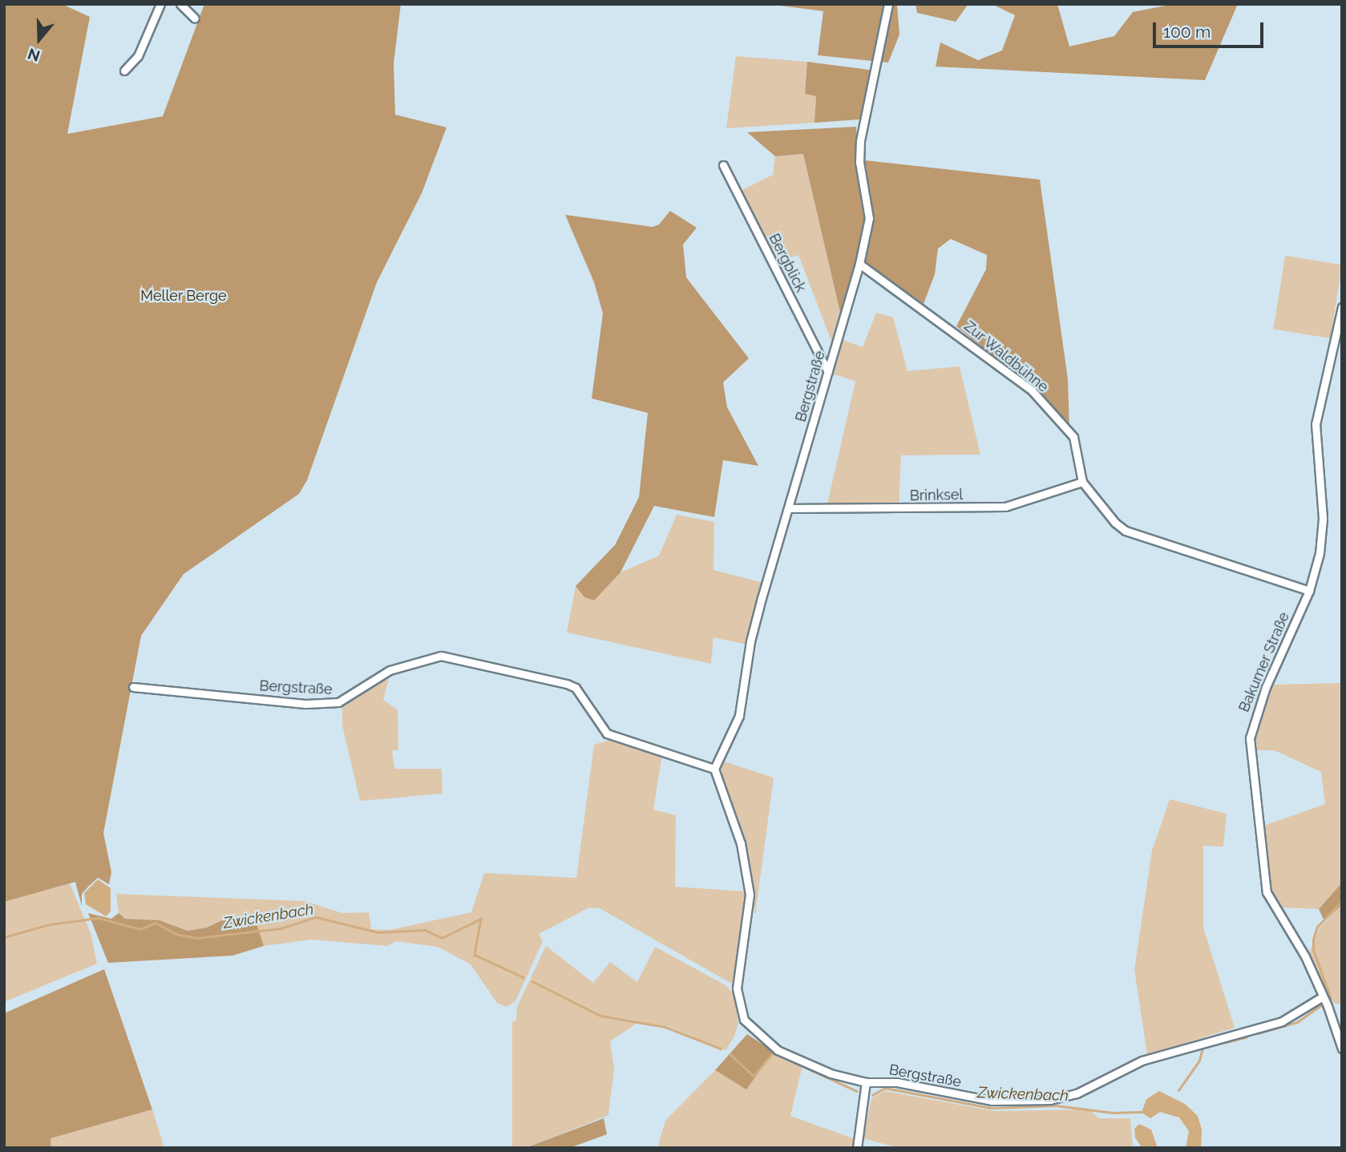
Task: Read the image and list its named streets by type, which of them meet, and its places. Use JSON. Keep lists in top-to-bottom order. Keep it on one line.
{"streets":{"street":["Bergblick","Zur Waldbühne","Bergstraße","Brinksel","Bakumer Straße"]},"crossings":[["Bergblick","Bergstraße"],["Zur Waldbühne","Bergstraße"],["Zur Waldbühne","Brinksel"],["Zur Waldbühne","Bakumer Straße"],["Bergstraße","Brinksel"],["Bergstraße","Bakumer Straße"]],"water":["Zwickenbach"],"parks":["Meller Berge"],"scale_bar":"100 m","north":"bottom"}
